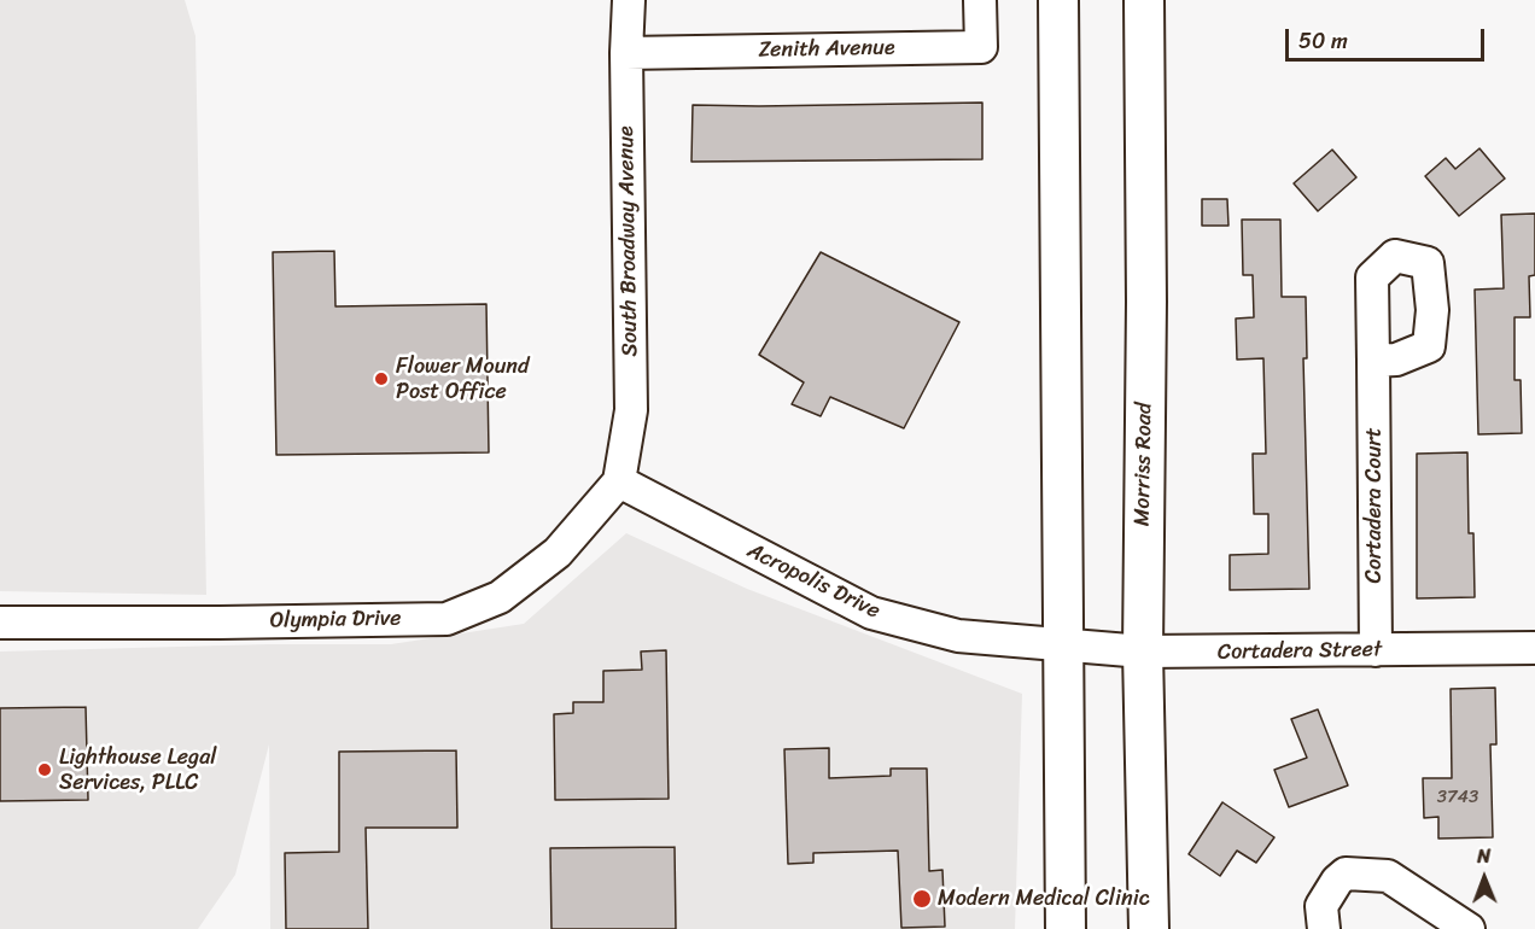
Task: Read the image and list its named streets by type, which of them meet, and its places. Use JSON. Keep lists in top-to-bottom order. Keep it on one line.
{"streets":{"main road":["Morriss Road"],"street":["Zenith Avenue","South Broadway Avenue","Cortadera Court","Acropolis Drive","Olympia Drive","Cortadera Street"]},"crossings":[["Zenith Avenue","South Broadway Avenue"],["South Broadway Avenue","Acropolis Drive"],["South Broadway Avenue","Olympia Drive"],["Morriss Road","Cortadera Street"],["Cortadera Court","Cortadera Street"],["Acropolis Drive","Olympia Drive"],["Acropolis Drive","Cortadera Street"]],"places":["Flower Mound Post Office","Lighthouse Legal Services, PLLC","Modern Medical Clinic"],"house_numbers":["3743"],"scale_bar":"50 m","north":"top"}
